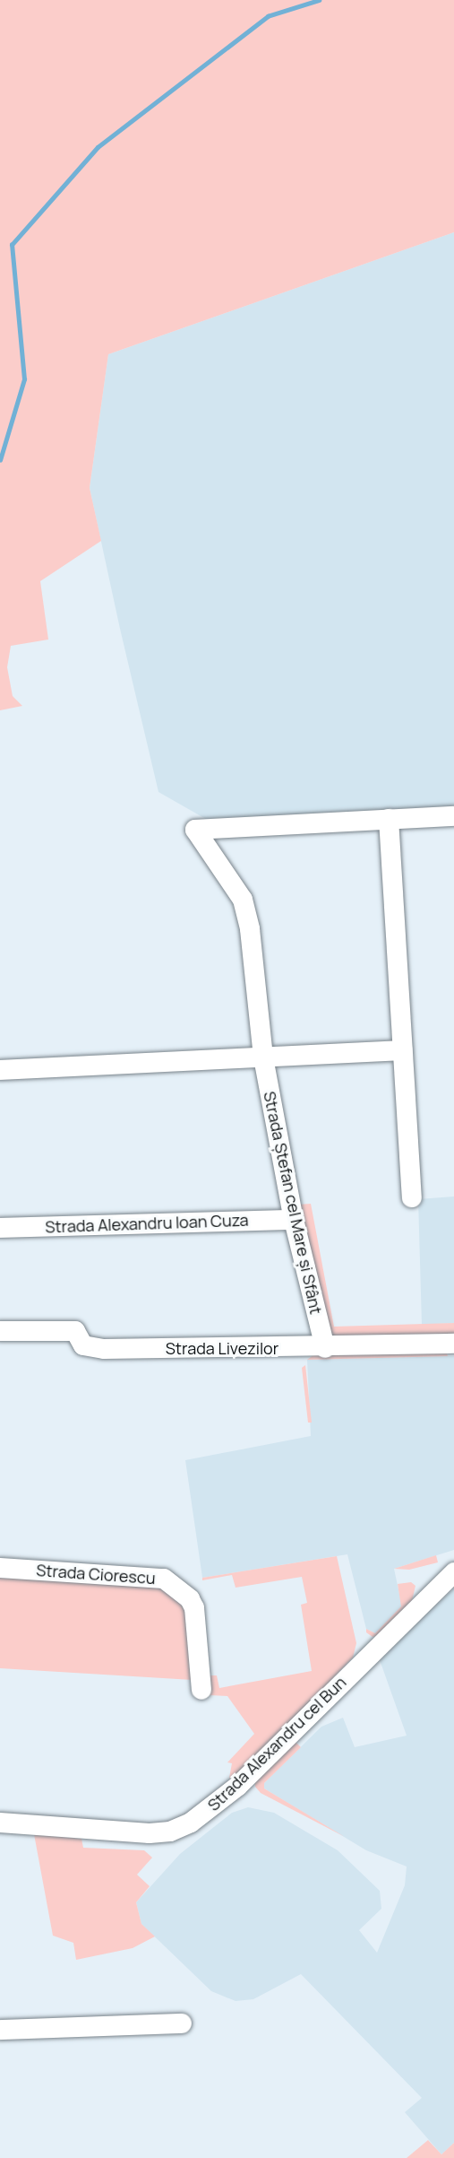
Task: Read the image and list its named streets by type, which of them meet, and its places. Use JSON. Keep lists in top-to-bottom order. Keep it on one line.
{"streets":{"street":["Strada Ștefan cel Mare și Sfânt","Strada Alexandru Ioan Cuza","Strada Livezilor","Strada Ciorescu","Strada Alexandru cel Bun"]},"crossings":[["Strada Ștefan cel Mare și Sfânt","Strada Alexandru Ioan Cuza"],["Strada Ștefan cel Mare și Sfânt","Strada Livezilor"]]}
